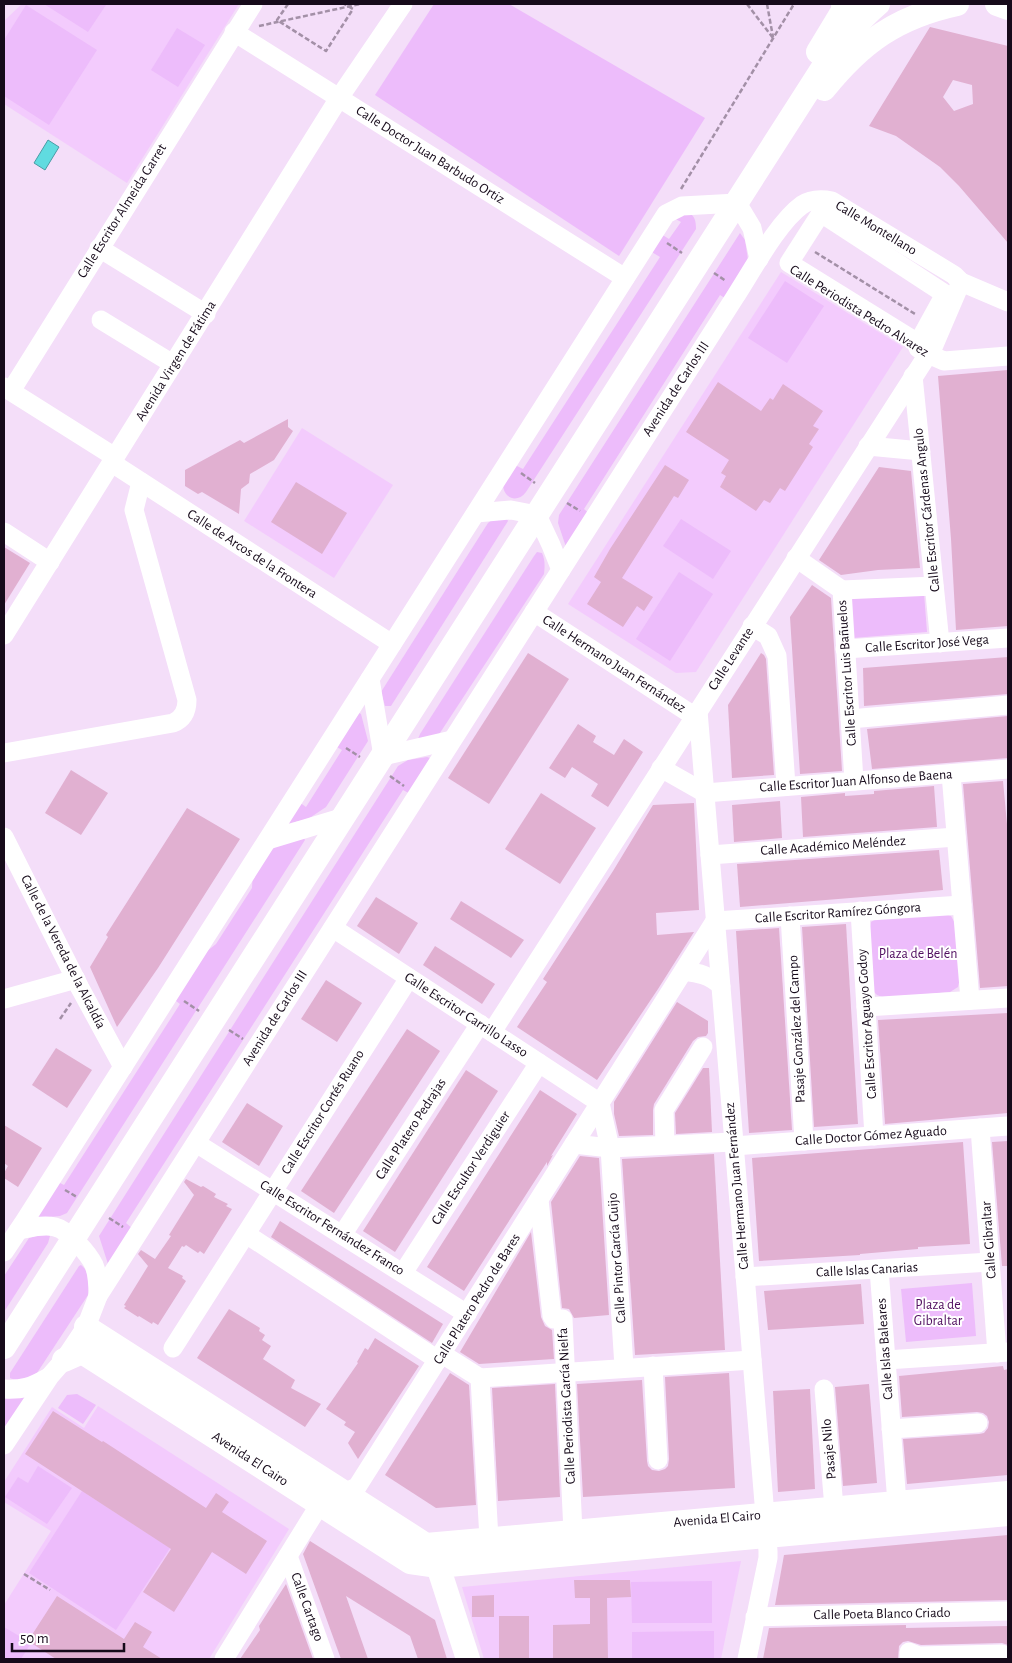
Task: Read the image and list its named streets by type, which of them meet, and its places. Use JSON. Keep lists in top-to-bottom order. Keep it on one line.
{"streets":{"main road":["Avenida El Cairo"],"street":["Calle Doctor Juan Barbudo Ortiz","Calle Escritor Almeida Garret","Calle Montellano","Calle Periodista Pedro Alvarez","Avenida Virgen de Fátima","Avenida de Carlos III","Calle Escritor Cárdenas Angulo","Calle de Arcos de la Frontera","Calle Escritor José Vega","Calle Levante","Calle Hermano Juan Fernández","Calle Escritor Luis Bañuelos","Calle Escritor Juan Alfonso de Baena","Calle Académico Meléndez","Calle Escritor Ramírez Góngora","Calle de la Vereda de la Alcaldía","Calle Escritor Carrillo Lasso","Calle Escritor Aguayo Godoy","Pasaje González del Campo","Calle Escritor Cortés Ruano","Calle Platero Pedrajas","Calle Doctor Gómez Aguado","Calle Escultor Verdiguier","Calle Escritor Fernández Franco","Calle Gibraltar","Calle Pintor García Guijo","Calle Islas Canarias","Calle Platero Pedro de Bares","Calle Islas Baleares","Calle Periodista García Nielfa","Pasaje Nilo","Calle Cartago","Calle Poeta Blanco Criado"]},"crossings":[["Calle Doctor Juan Barbudo Ortiz","Calle Escritor Almeida Garret"],["Calle Doctor Juan Barbudo Ortiz","Avenida Virgen de Fátima"],["Calle Escritor Almeida Garret","Calle de Arcos de la Frontera"],["Calle Montellano","Calle Periodista Pedro Alvarez"],["Calle Montellano","Avenida de Carlos III"],["Calle Montellano","Calle Levante"],["Calle Periodista Pedro Alvarez","Avenida de Carlos III"],["Calle Periodista Pedro Alvarez","Calle Levante"],["Avenida Virgen de Fátima","Calle de Arcos de la Frontera"],["Avenida de Carlos III","Calle Hermano Juan Fernández"],["Avenida de Carlos III","Calle Escritor Carrillo Lasso"],["Avenida de Carlos III","Calle Escritor Fernández Franco"],["Avenida de Carlos III","Avenida El Cairo"],["Calle Escritor Cárdenas Angulo","Calle Escritor José Vega"],["Calle Escritor Cárdenas Angulo","Calle Levante"],["Calle Escritor José Vega","Calle Escritor Luis Bañuelos"],["Calle Levante","Calle Hermano Juan Fernández"],["Calle Levante","Calle Escritor Luis Bañuelos"],["Calle Levante","Calle Escritor Carrillo Lasso"],["Calle Levante","Calle Platero Pedrajas"],["Calle Hermano Juan Fernández","Calle Escritor Juan Alfonso de Baena"],["Calle Hermano Juan Fernández","Calle Académico Meléndez"],["Calle Hermano Juan Fernández","Calle Escritor Ramírez Góngora"],["Calle Hermano Juan Fernández","Calle Doctor Gómez Aguado"],["Calle Hermano Juan Fernández","Calle Islas Canarias"],["Calle Hermano Juan Fernández","Calle Platero Pedro de Bares"],["Calle Hermano Juan Fernández","Avenida El Cairo"],["Calle Hermano Juan Fernández","Calle Poeta Blanco Criado"],["Calle Escritor Luis Bañuelos","Calle Escritor Juan Alfonso de Baena"],["Calle Escritor Ramírez Góngora","Calle Escritor Aguayo Godoy"],["Calle Escritor Ramírez Góngora","Pasaje González del Campo"],["Calle Escritor Ramírez Góngora","Calle Platero Pedro de Bares"],["Calle Escritor Carrillo Lasso","Calle Escritor Cortés Ruano"],["Calle Escritor Carrillo Lasso","Calle Platero Pedrajas"],["Calle Escritor Carrillo Lasso","Calle Escultor Verdiguier"],["Calle Escritor Carrillo Lasso","Calle Pintor García Guijo"],["Calle Escritor Carrillo Lasso","Calle Platero Pedro de Bares"],["Calle Escritor Aguayo Godoy","Calle Doctor Gómez Aguado"],["Pasaje González del Campo","Calle Doctor Gómez Aguado"],["Calle Escritor Cortés Ruano","Calle Escritor Fernández Franco"],["Calle Platero Pedrajas","Calle Escritor Fernández Franco"],["Calle Doctor Gómez Aguado","Calle Gibraltar"],["Calle Escultor Verdiguier","Calle Escritor Fernández Franco"],["Calle Escritor Fernández Franco","Calle Platero Pedro de Bares"],["Calle Gibraltar","Calle Islas Canarias"],["Calle Pintor García Guijo","Calle Platero Pedro de Bares"],["Calle Islas Canarias","Calle Islas Baleares"],["Calle Platero Pedro de Bares","Calle Periodista García Nielfa"],["Calle Platero Pedro de Bares","Avenida El Cairo"],["Calle Islas Baleares","Avenida El Cairo"],["Calle Periodista García Nielfa","Avenida El Cairo"],["Pasaje Nilo","Avenida El Cairo"]],"parks":["Plaza de Belén","Plaza de Gibraltar"],"scale_bar":"50 m"}
